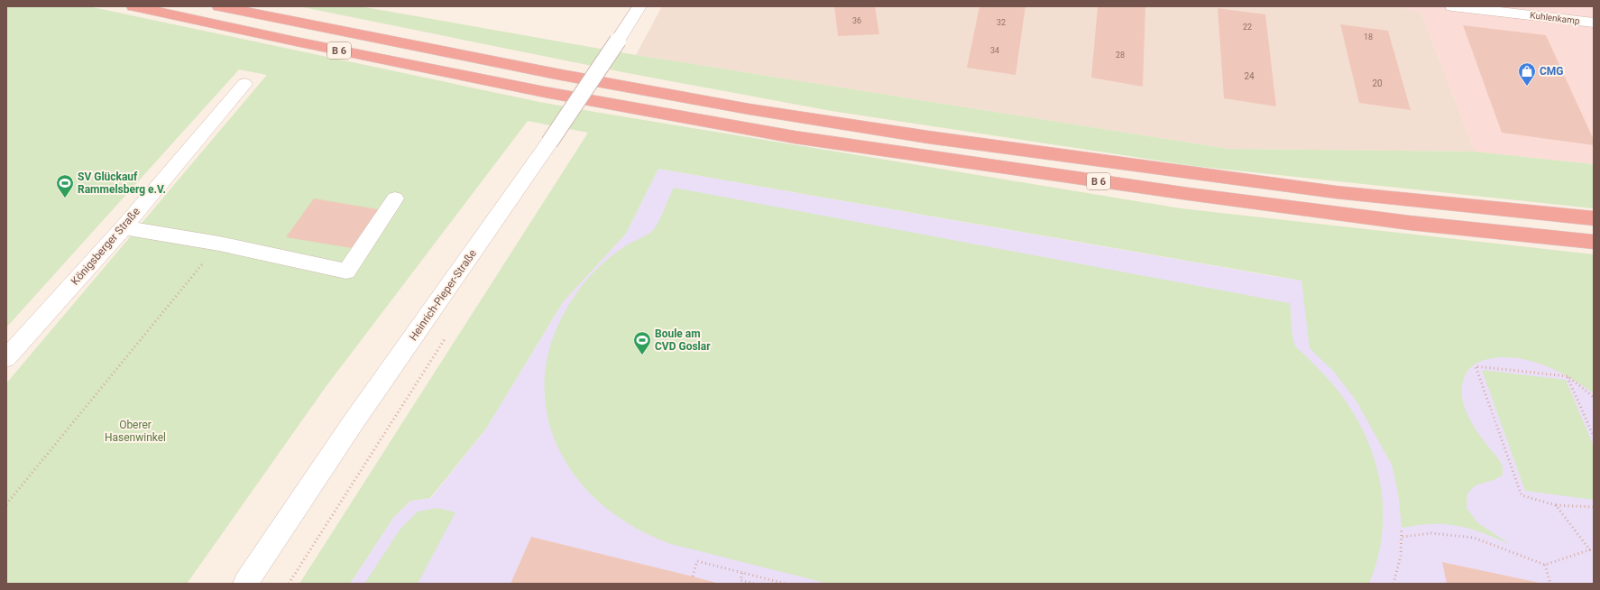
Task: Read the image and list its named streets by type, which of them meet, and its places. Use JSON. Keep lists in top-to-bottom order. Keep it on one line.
{"streets":{"highway":["B 6"],"street":["Kuhlenkamp","Königsberger Straße","Heinrich-Pieper-Straße"]},"parks":["Oberer Hasenwinkel"],"places":{"shop":["CMG"],"sports":["SV Glückauf Rammelsberg e.V.","Boule am CVD Goslar"]},"house_numbers":["36","32","22","18","34","28","24","20"]}
